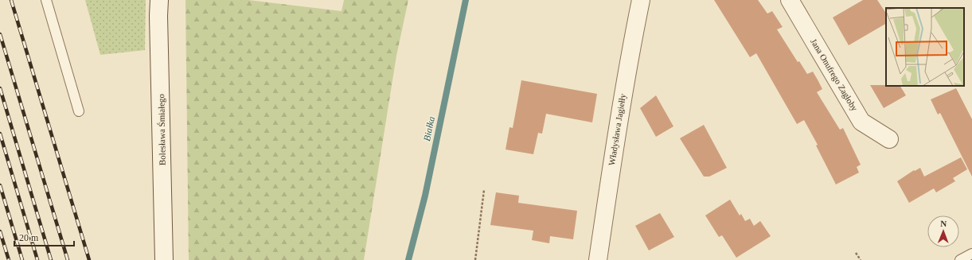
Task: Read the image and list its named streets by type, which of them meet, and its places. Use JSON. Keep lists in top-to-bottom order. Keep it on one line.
{"streets":{"street":["Jana Onufrego Zagłoby","Bolesława Śmiałego","Władysława Jagiełły"]},"water":["Białka"],"scale_bar":"20 m","north":"top"}
